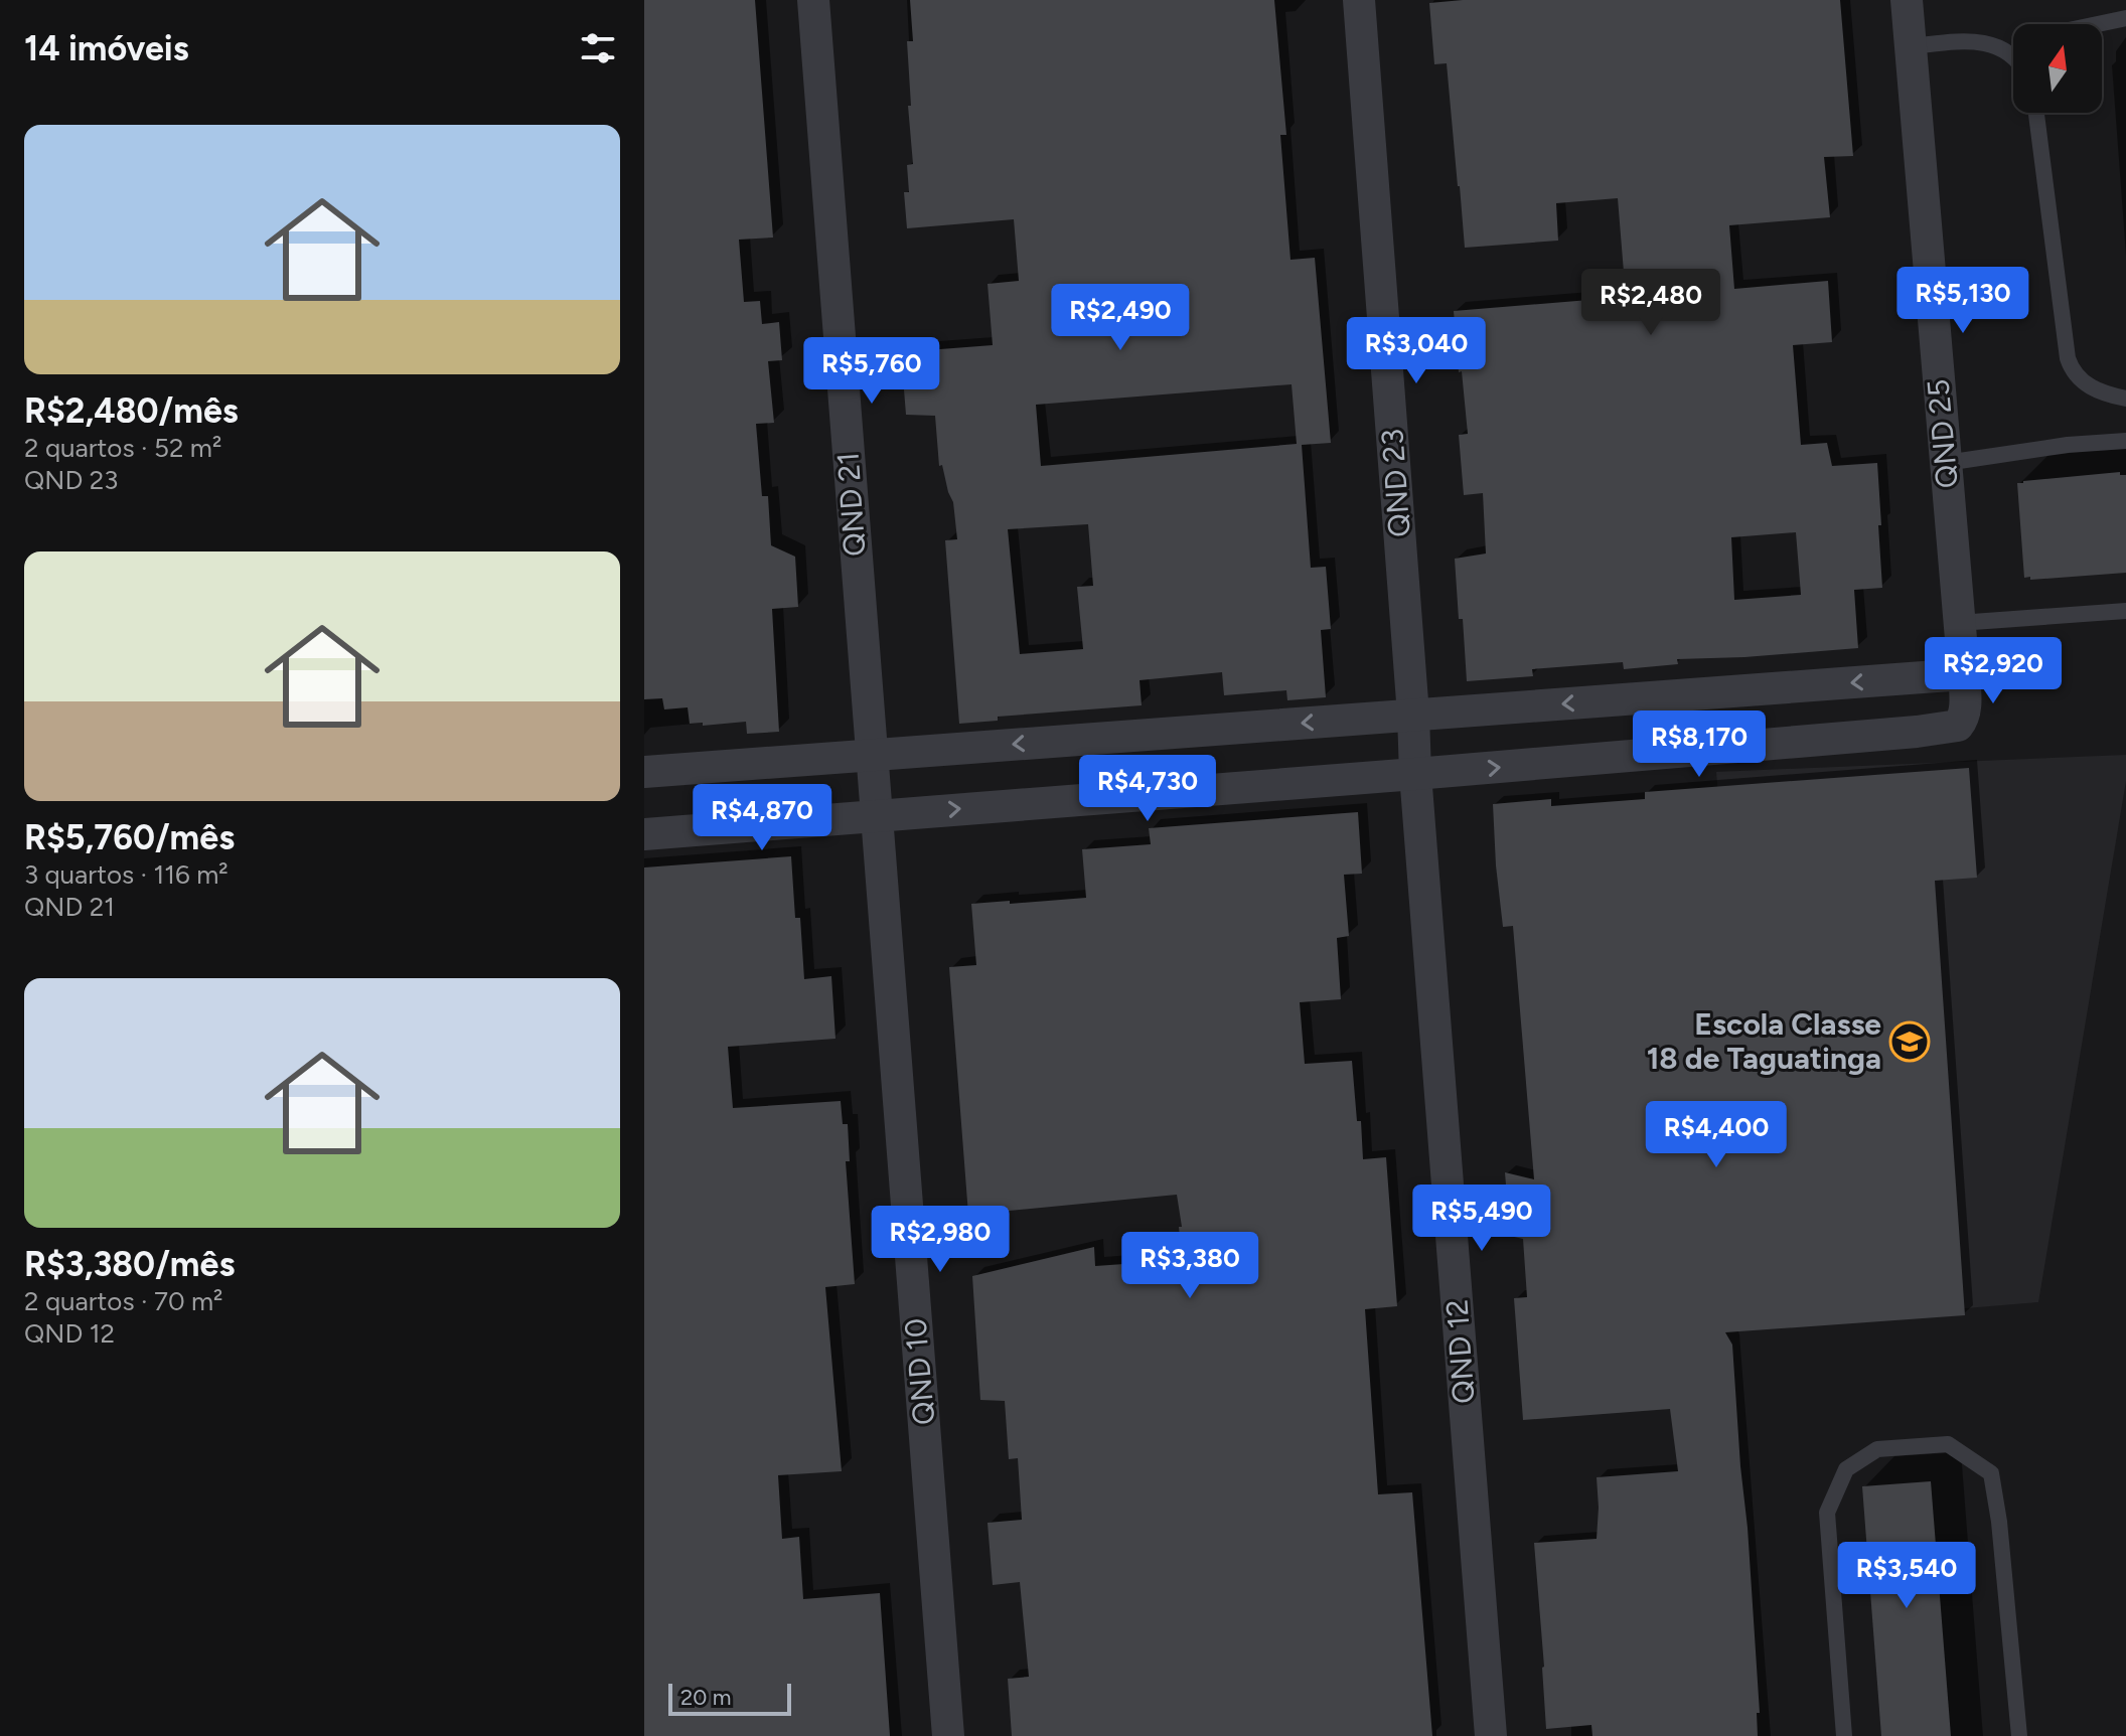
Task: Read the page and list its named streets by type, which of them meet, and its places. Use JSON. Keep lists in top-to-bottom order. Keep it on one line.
{"streets":{"street":["QND 25","QND 23","QND 21","QND 12","QND 10"]},"crossings":[["QND 25","QND 23"],["QND 25","QND 12"],["QND 23","QND 12"],["QND 21","QND 10"]],"places":{"school or university":["Escola Classe 18 de Taguatinga"]},"scale_bar":"20 m","north":"top","page":{"heading":"14 imóveis","list":[{"name":"R$2,480/mês","note":"2 quartos · 52 m² · QND 23"},{"name":"R$5,760/mês","note":"3 quartos · 116 m² · QND 21"},{"name":"R$3,380/mês","note":"2 quartos · 70 m² · QND 12"}],"price":["R$5,130","R$2,480","R$2,490","R$3,040","R$5,760","R$2,920","R$8,170","R$4,730","R$4,870","R$4,400","R$5,490","R$2,980","R$3,380","R$3,540"],"scale":"20 m"}}
